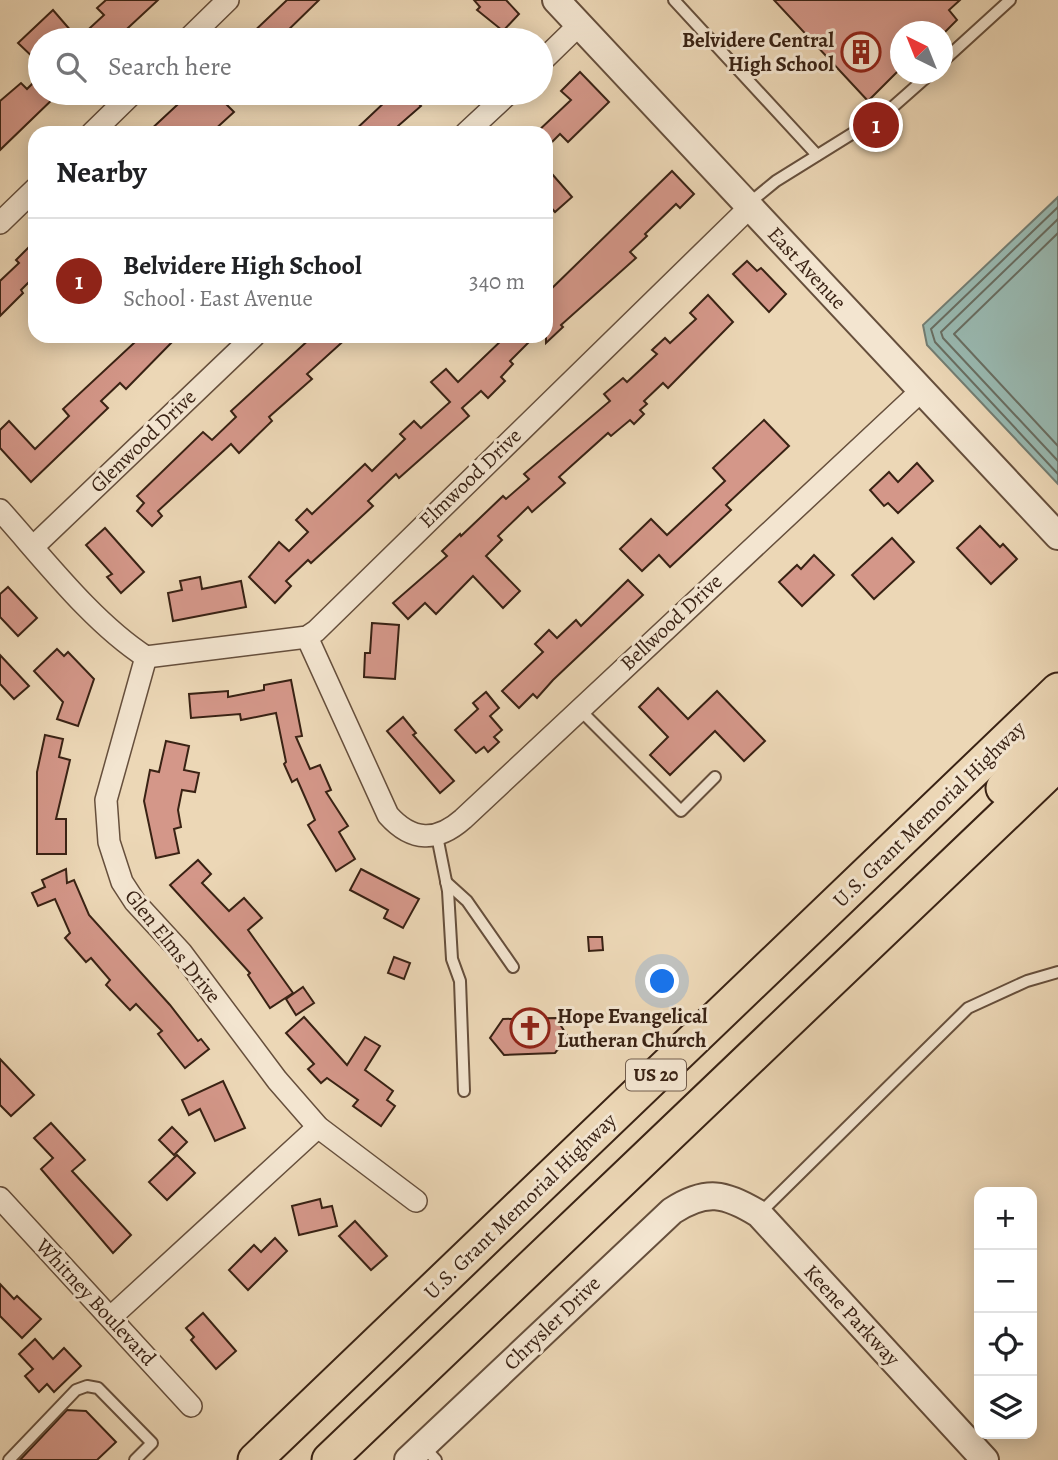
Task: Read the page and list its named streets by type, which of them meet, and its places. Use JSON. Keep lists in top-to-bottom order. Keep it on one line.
{"streets":{"main road":["U.S. Grant Memorial Highway","US 20"],"street":["East Avenue","Glenwood Drive","Elmwood Drive","Bellwood Drive","Glen Elms Drive","Whitney Boulevard","Keene Parkway","Chrysler Drive"]},"crossings":[["East Avenue","Elmwood Drive"],["East Avenue","Bellwood Drive"],["Keene Parkway","Chrysler Drive"]],"places":{"building":["Belvidere Central High School"],"church":["Hope Evangelical Lutheran Church"]},"north":"top left","page":{"search":"Search here","pins":"1","heading":"Nearby","list":[{"mark":"1","name":"Belvidere High School","note":"School · East Avenue","value":"340 m"}],"map_buttons":["+","−"]}}
